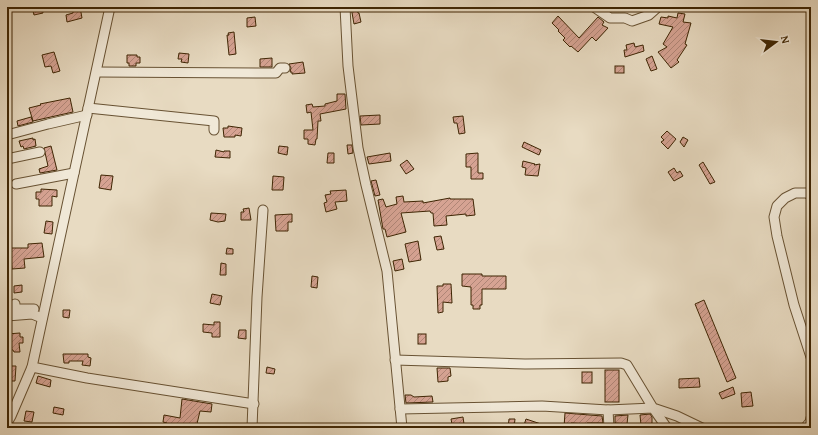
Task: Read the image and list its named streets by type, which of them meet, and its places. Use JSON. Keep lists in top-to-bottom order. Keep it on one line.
{"north":"right"}
